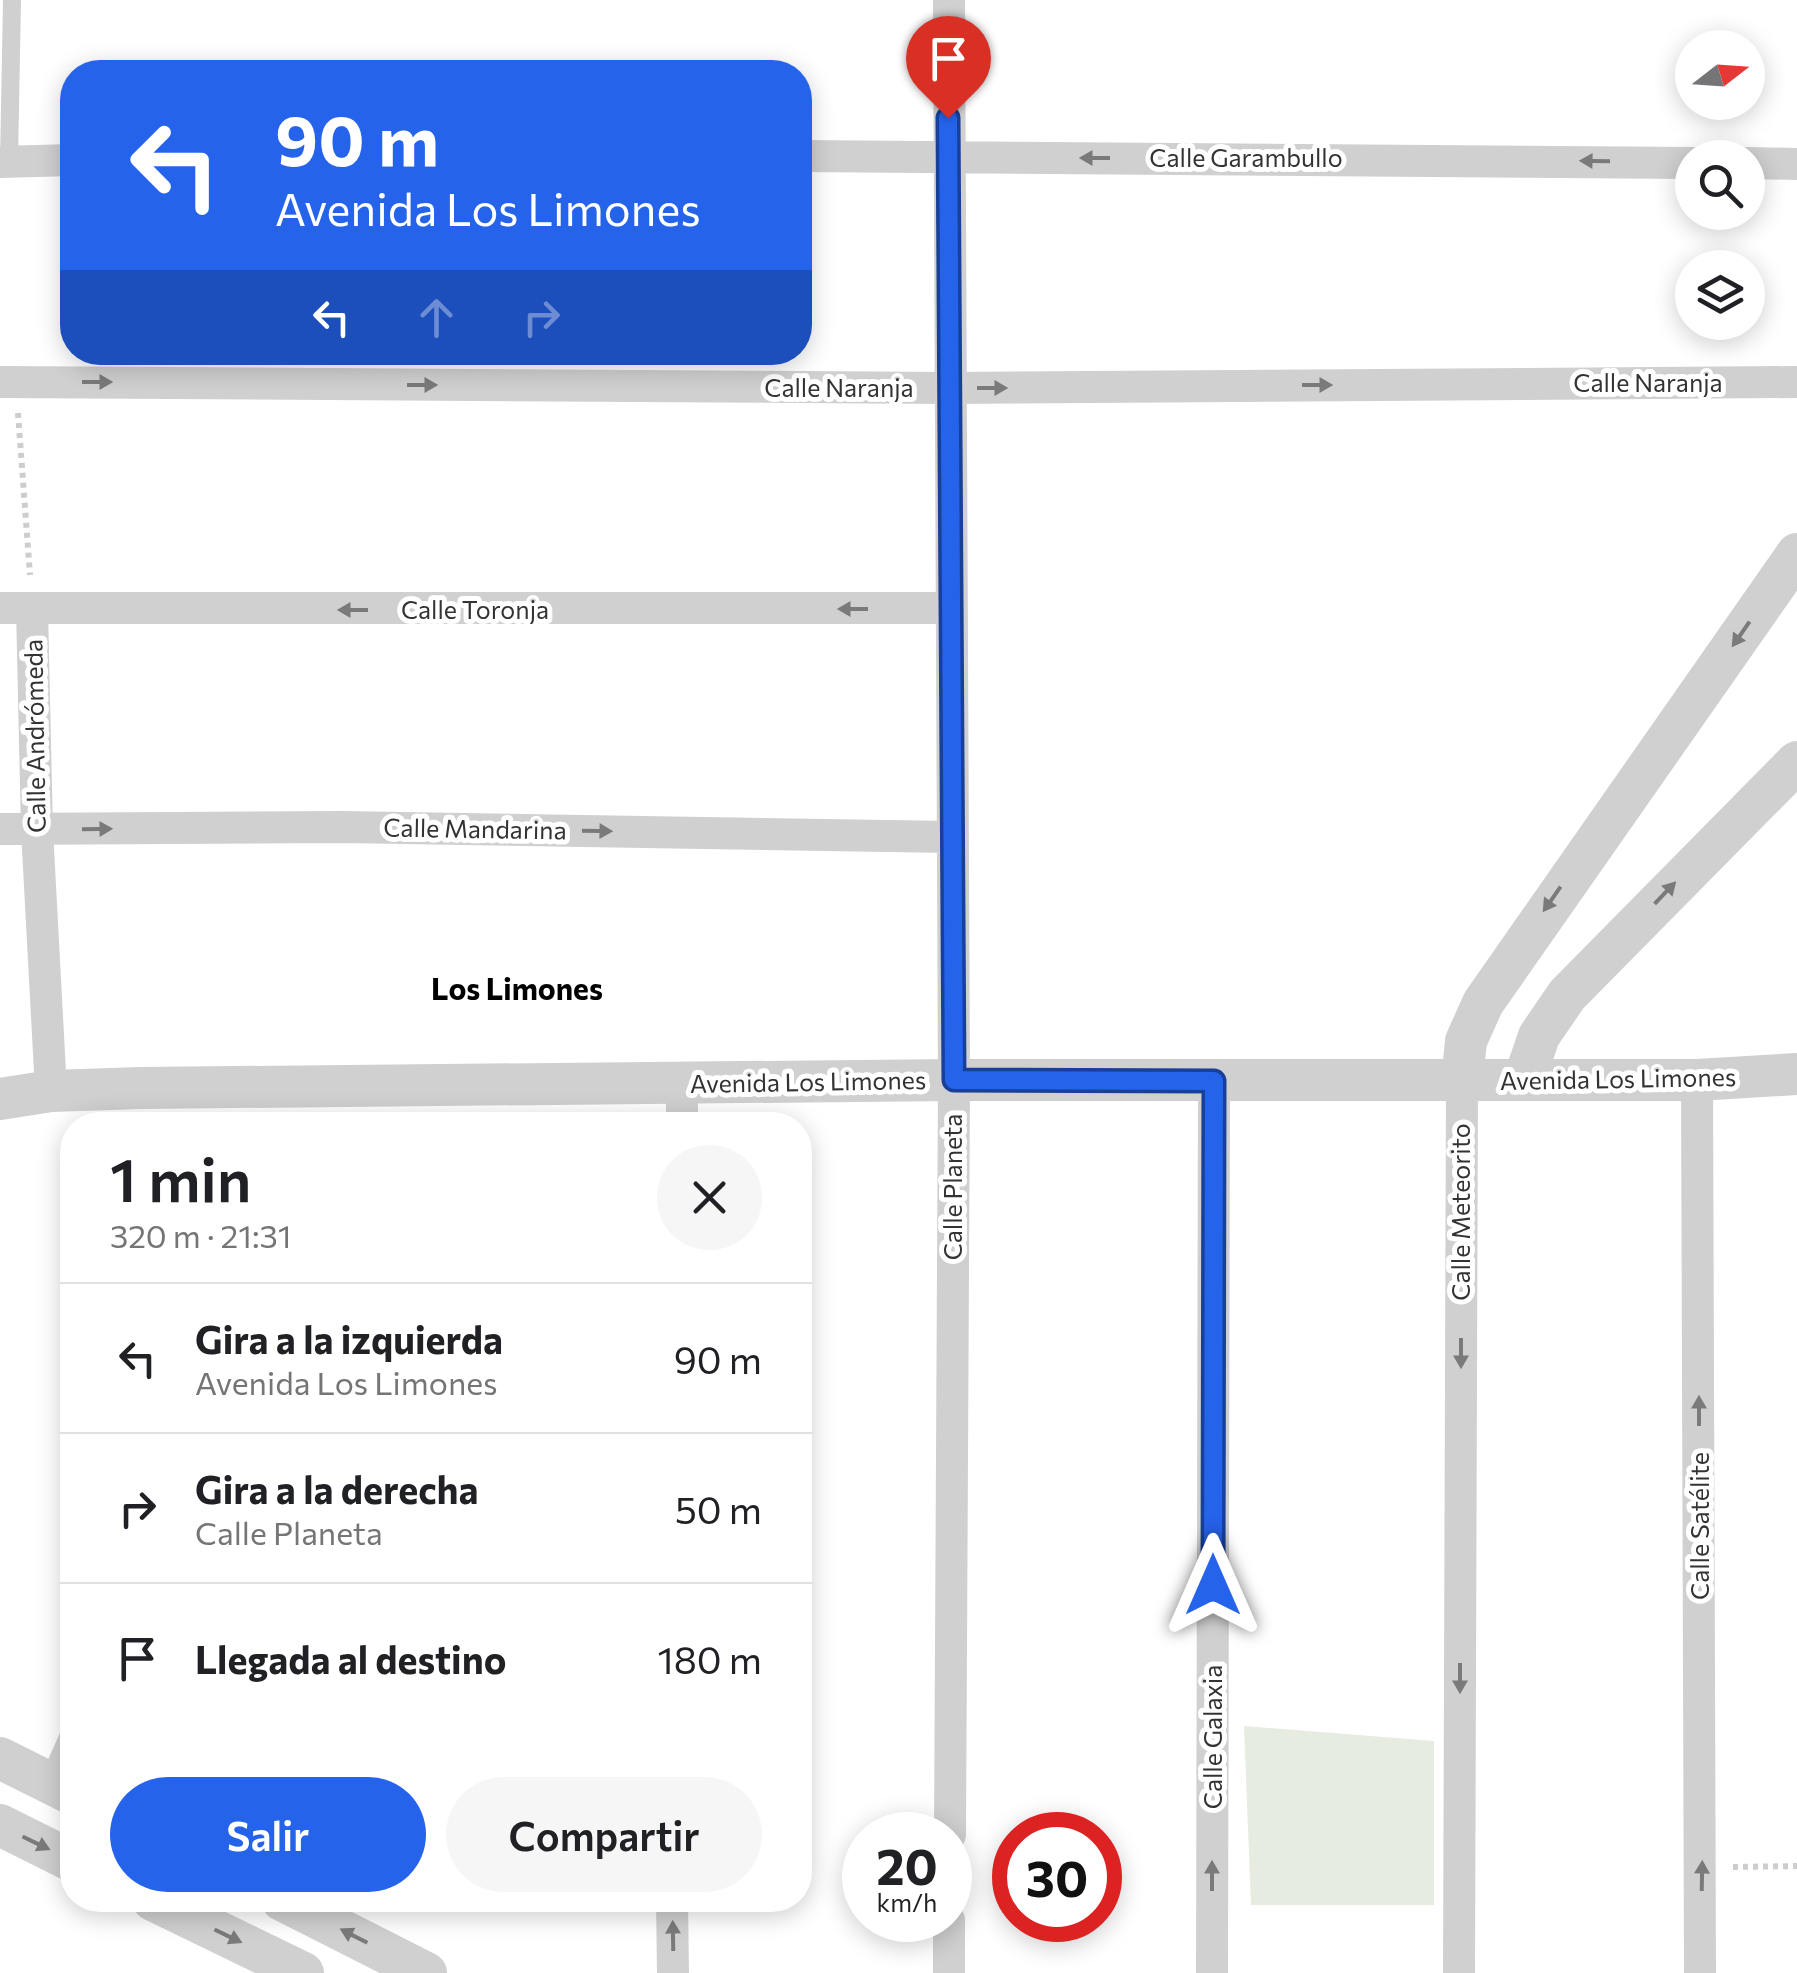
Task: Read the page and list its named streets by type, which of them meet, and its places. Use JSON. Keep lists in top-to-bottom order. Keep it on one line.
{"streets":{"street":["Calle Garambullo","Calle Naranja","Calle Toronja","Calle Andrómeda","Calle Mandarina","Avenida Los Limones","Calle Planeta","Calle Meteorito","Calle Satélite","Calle Galaxia"]},"crossings":[["Calle Garambullo","Calle Planeta"],["Calle Naranja","Calle Andrómeda"],["Calle Naranja","Calle Planeta"],["Calle Toronja","Calle Andrómeda"],["Calle Toronja","Calle Planeta"],["Calle Andrómeda","Calle Mandarina"],["Calle Andrómeda","Avenida Los Limones"],["Calle Mandarina","Calle Planeta"],["Avenida Los Limones","Calle Planeta"],["Avenida Los Limones","Calle Meteorito"],["Avenida Los Limones","Calle Satélite"],["Avenida Los Limones","Calle Galaxia"]],"one_way":["Calle Garambullo","Calle Naranja","Calle Toronja","Calle Mandarina","Calle Meteorito","Calle Satélite","Calle Galaxia"],"districts":["Los Limones"],"north":"right","page":{"turn":["90 m","Avenida Los Limones"],"heading":["1 min","320 m · 21:31"],"list":[{"name":"Gira a la izquierda","note":"Avenida Los Limones","value":"90 m"},{"name":"Gira a la derecha","note":"Calle Planeta","value":"50 m"},{"name":"Llegada al destino","value":"180 m"}],"buttons":["Salir","Compartir"],"speed":"20 km/h","limit":"30"}}
